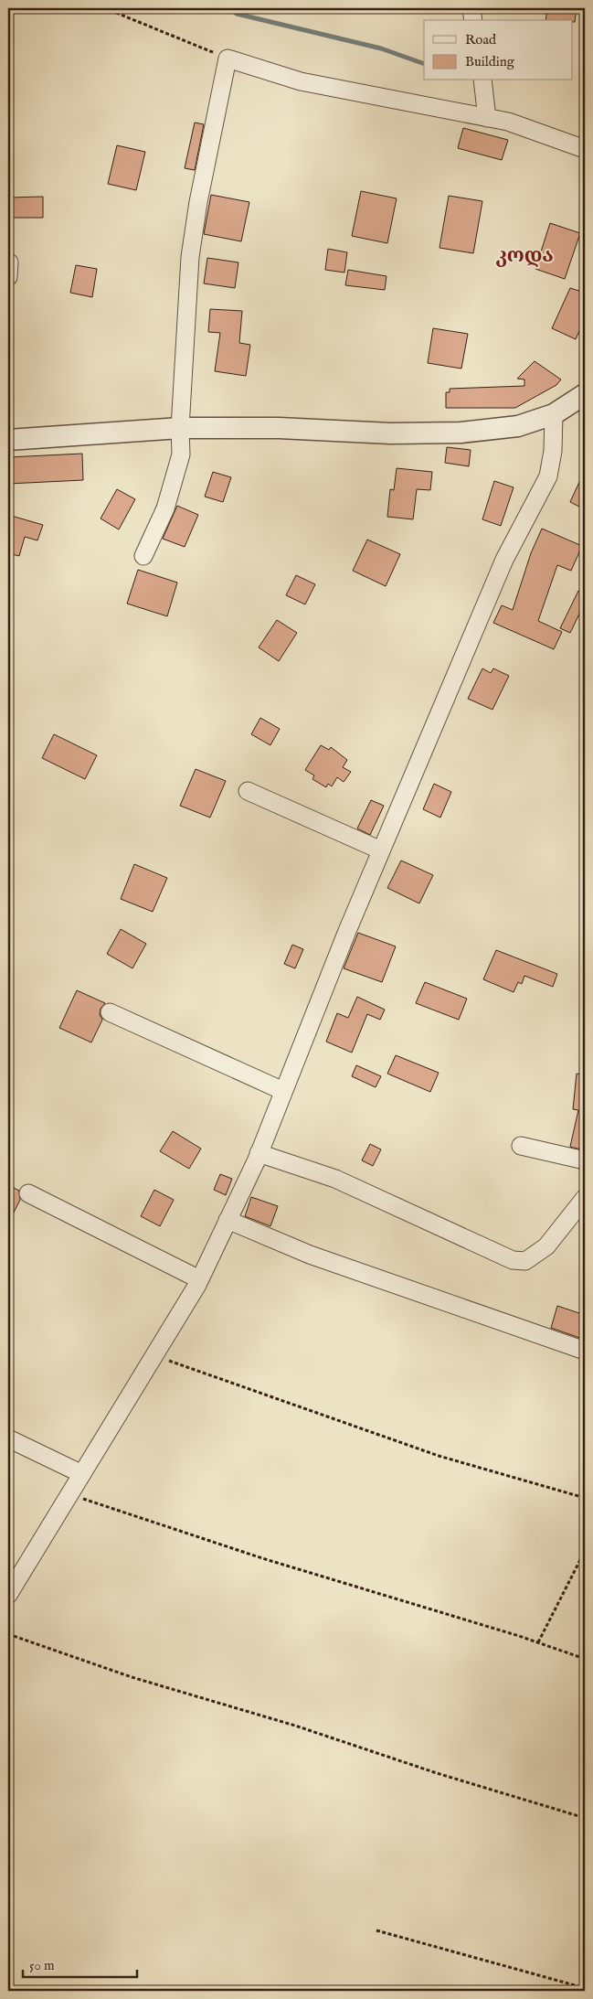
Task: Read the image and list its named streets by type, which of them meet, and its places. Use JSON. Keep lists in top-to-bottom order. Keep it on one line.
{"districts":["კოდა"],"legend":["Road","Building"],"scale_bar":"50 m"}
